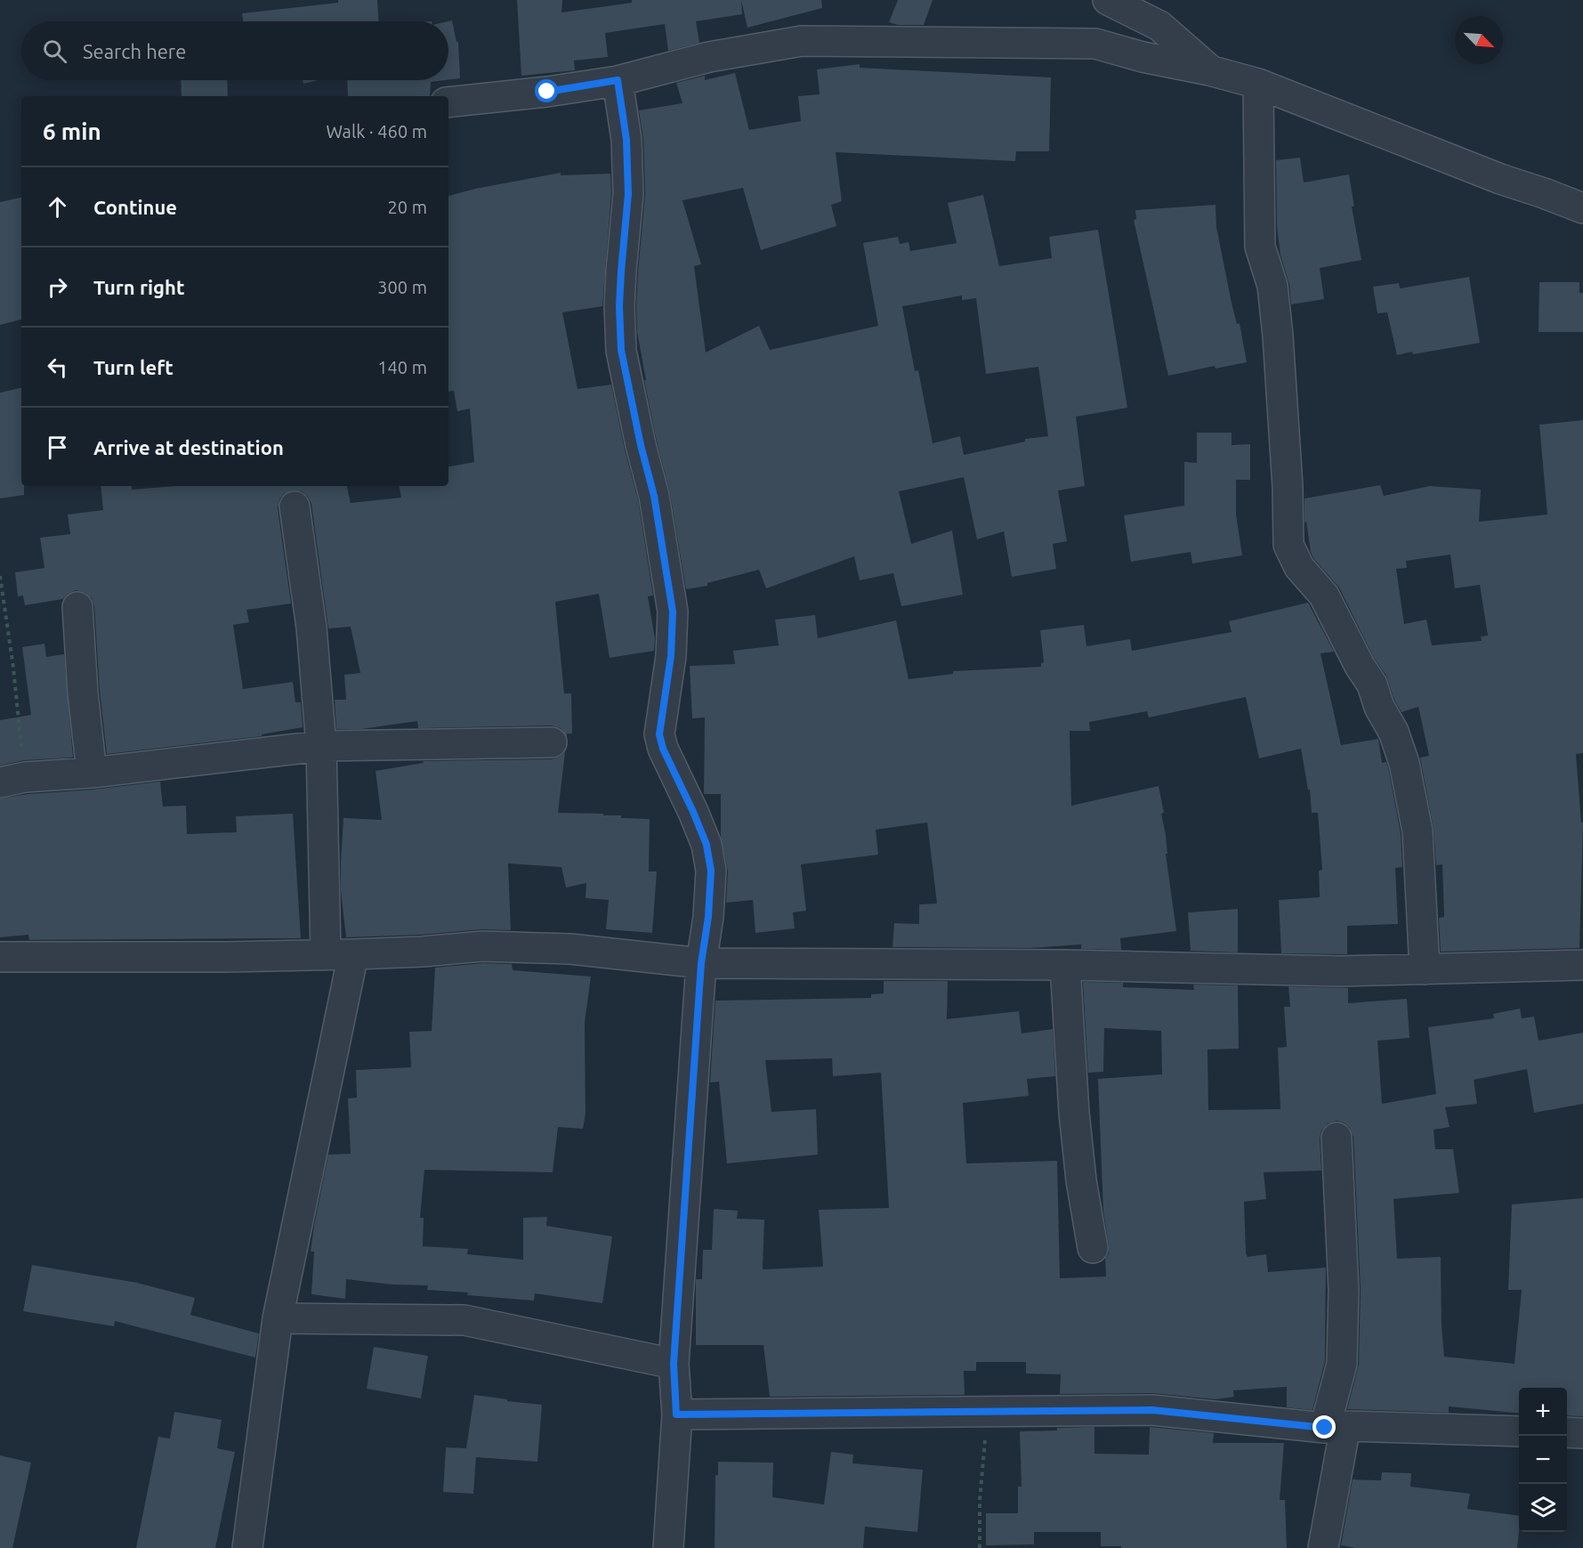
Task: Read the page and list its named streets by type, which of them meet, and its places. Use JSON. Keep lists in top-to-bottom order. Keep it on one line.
{"north":"bottom right","page":{"search":"Search here","heading":["6 min","Walk · 460 m"],"list":[["Continue","20 m"],["Turn right","300 m"],["Turn left","140 m"],"Arrive at destination"],"map_buttons":["+","−"]}}
